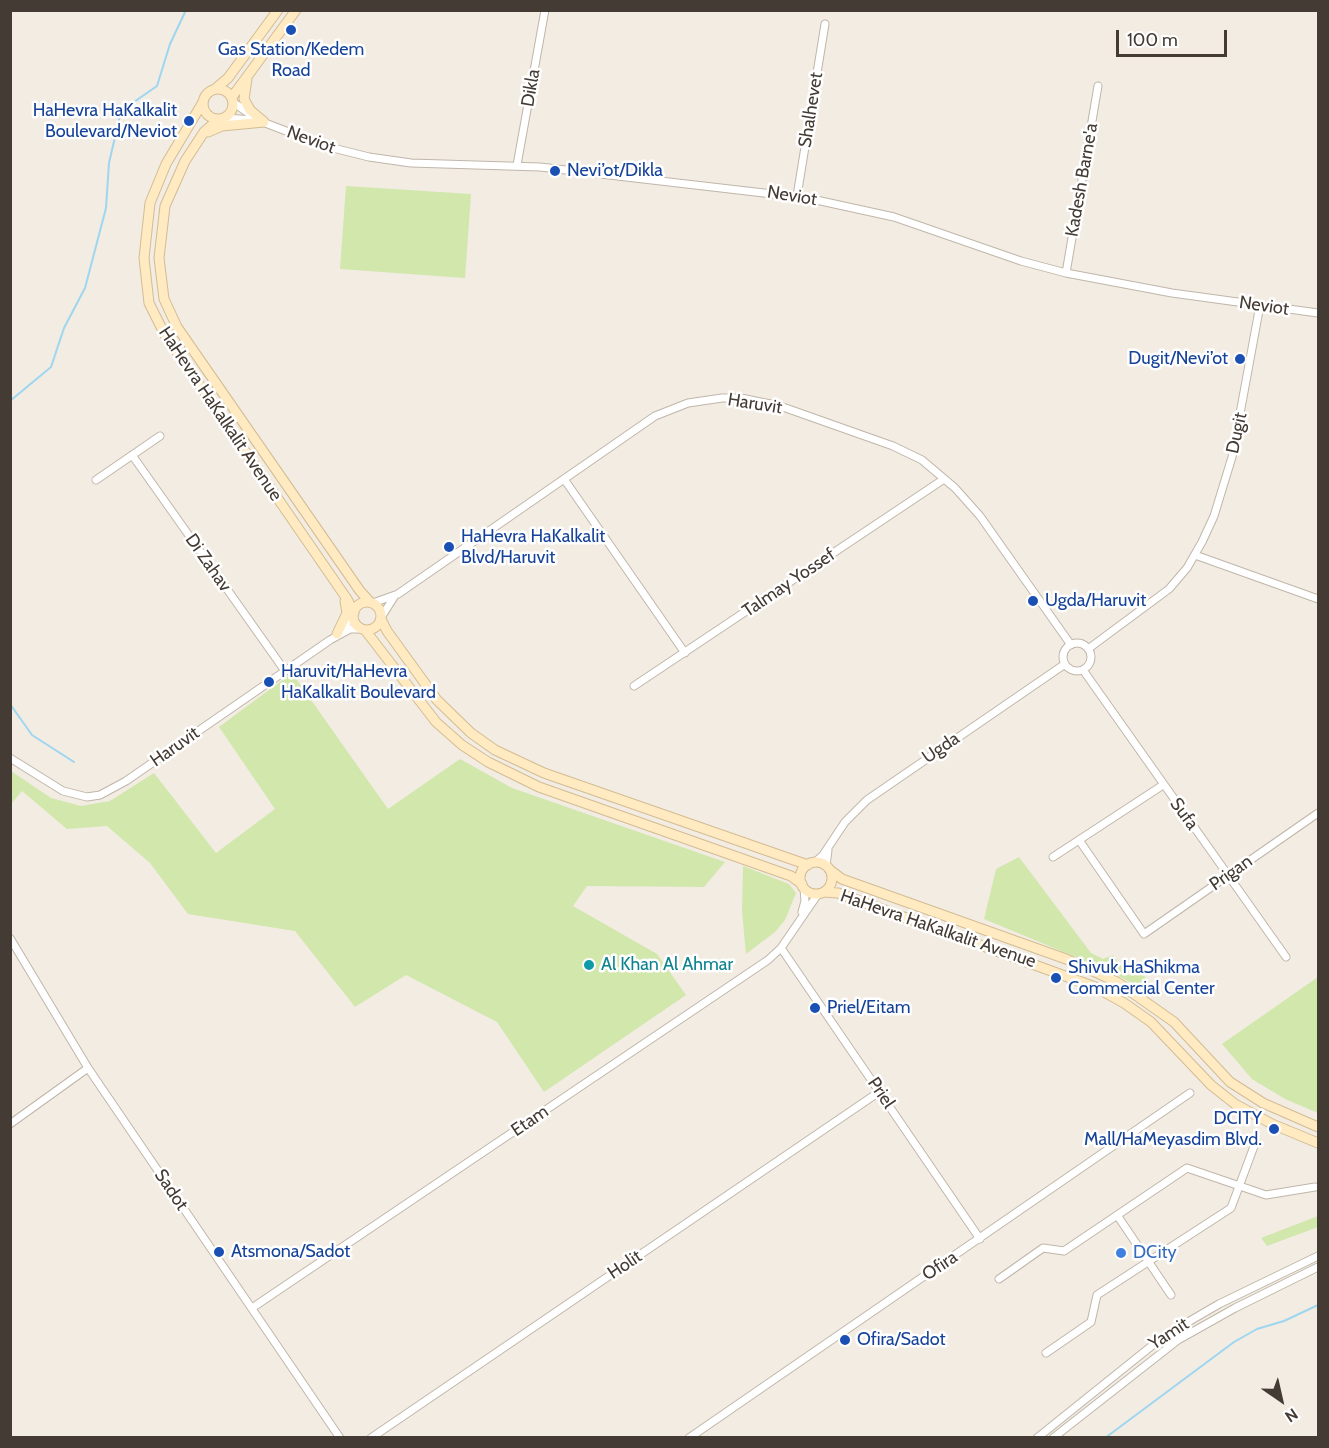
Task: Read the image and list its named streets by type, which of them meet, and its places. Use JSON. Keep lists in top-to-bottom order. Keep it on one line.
{"streets":{"main road":["HaHevra HaKalkalit Avenue"],"street":["Dikla","Shalhevet","Neviot","Kadesh Barne'a","Haruvit","Dugit","Di Zahav","Talmay Yossef","Ugda","Sufa","Prigan","Priel","Etam","Sadot","Holit","Ofira","Yamit"]},"crossings":[["Dikla","Neviot"],["Shalhevet","Neviot"],["Neviot","Kadesh Barne'a"],["Neviot","HaHevra HaKalkalit Avenue"],["Neviot","Dugit"],["Haruvit","HaHevra HaKalkalit Avenue"],["Haruvit","Di Zahav"],["Haruvit","Talmay Yossef"],["Haruvit","Ugda"],["Haruvit","Sufa"],["HaHevra HaKalkalit Avenue","Ugda"],["HaHevra HaKalkalit Avenue","Etam"],["Ugda","Sufa"],["Ugda","Etam"],["Sufa","Prigan"],["Priel","Etam"],["Priel","Holit"],["Priel","Ofira"],["Etam","Sadot"]],"places":["Gas Station/Kedem Road","HaHevra HaKalkalit Boulevard/Neviot","Nevi’ot/Dikla","Dugit/Nevi’ot","HaHevra HaKalkalit Blvd/Haruvit","Ugda/Haruvit","Haruvit/HaHevra HaKalkalit Boulevard","Al Khan Al Ahmar","Shivuk HaShikma Commercial Center","Priel/Eitam","DCITY Mall/HaMeyasdim Blvd.","Atsmona/Sadot","DCity","Ofira/Sadot"],"scale_bar":"100 m","north":"bottom right"}
